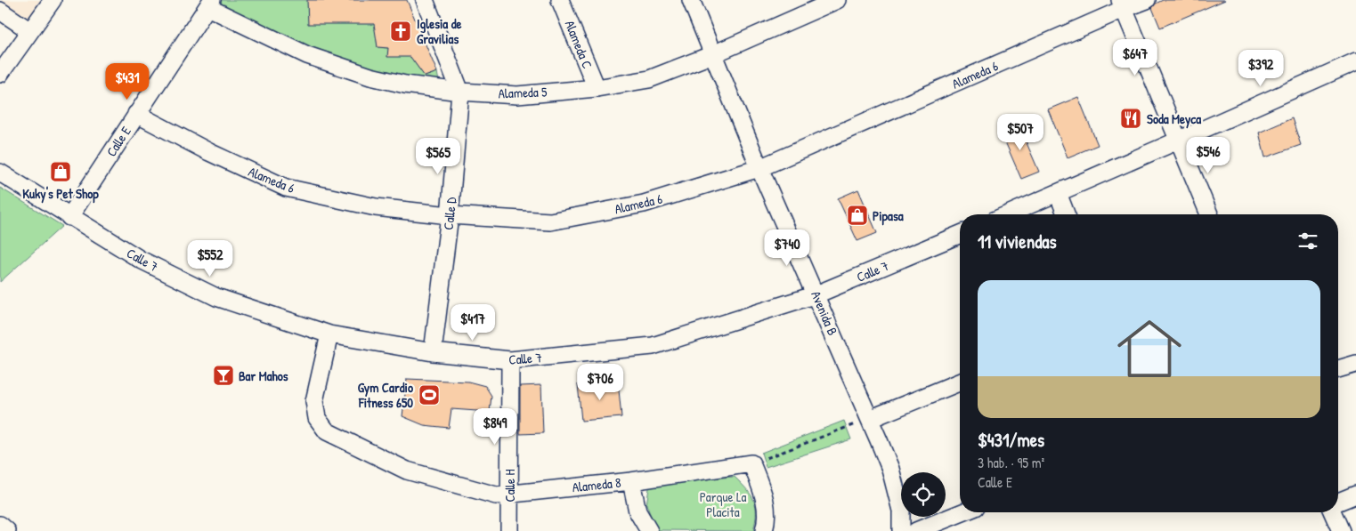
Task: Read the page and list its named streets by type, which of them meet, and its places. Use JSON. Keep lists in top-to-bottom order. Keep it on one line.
{"streets":{"street":["Alameda C","Alameda 6","Alameda 5","Calle E","Calle D","Calle 7","Avenida B","Alameda 8","Calle H"]},"crossings":[["Alameda C","Alameda 5"],["Alameda 6","Calle E"],["Alameda 6","Calle D"],["Alameda 6","Avenida B"],["Alameda 5","Calle E"],["Alameda 5","Calle D"],["Alameda 5","Avenida B"],["Calle E","Calle 7"],["Calle D","Calle 7"],["Calle 7","Avenida B"],["Calle 7","Alameda 8"],["Calle 7","Calle H"],["Alameda 8","Calle H"]],"parks":["Parque La Placita"],"places":{"church":["Iglesia de Gravilias"],"restaurant":["Soda Meyca"],"shop":["Kuky's Pet Shop","Pipasa"],"bar":["Bar Mahos"],"sports":["Gym Cardio Fitness 650"]},"page":{"price":["$647","$392","$431","$507","$546","$565","$740","$552","$417","$706","$849"],"heading":"11 viviendas","list":[{"name":"$431/mes","note":"3 hab. · 95 m² · Calle E"}]}}
